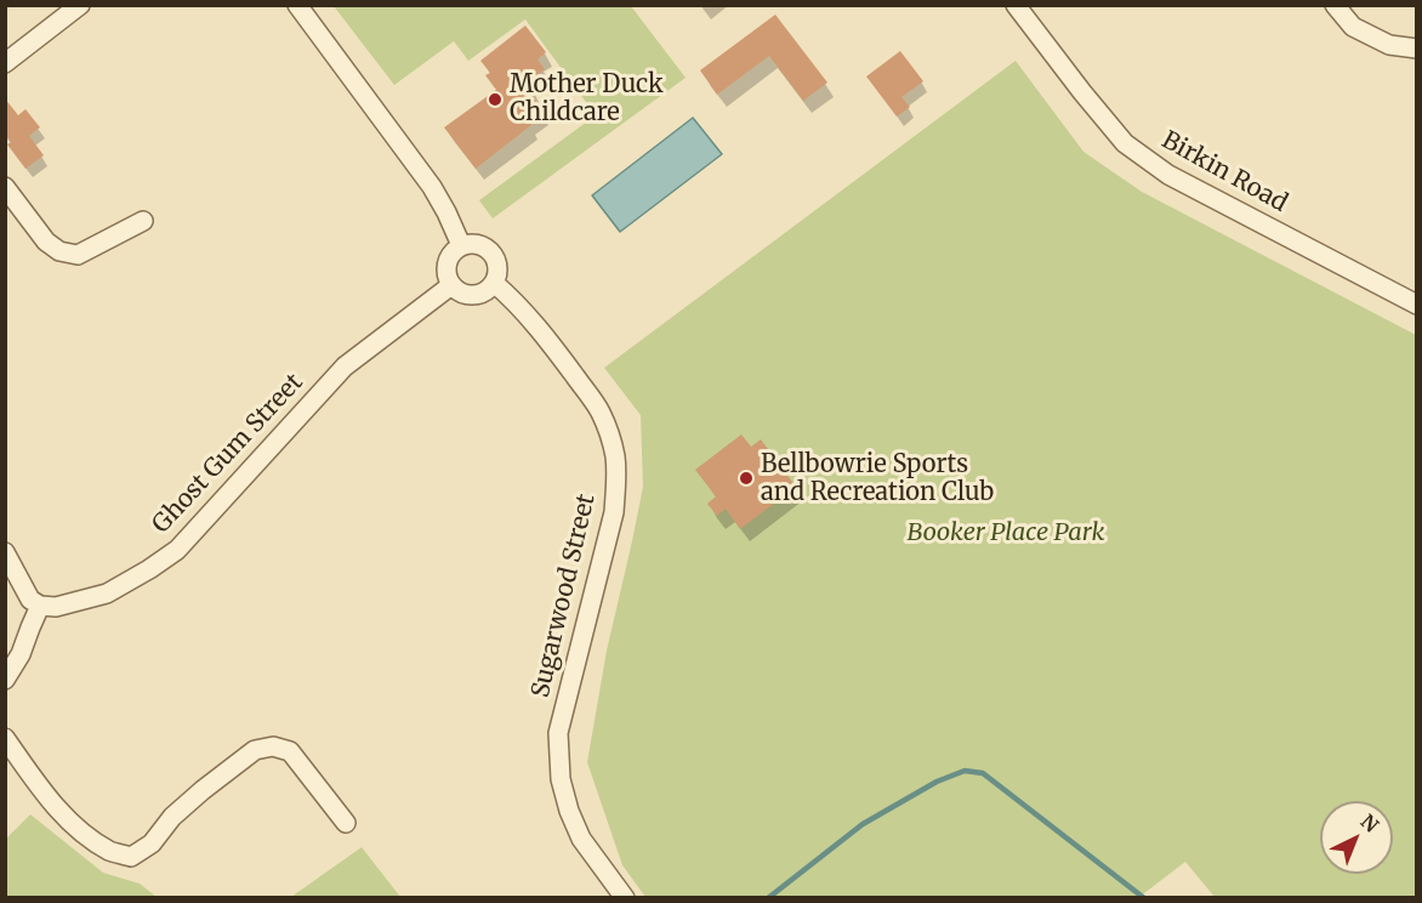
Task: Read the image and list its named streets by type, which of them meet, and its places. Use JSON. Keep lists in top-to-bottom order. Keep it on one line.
{"streets":{"street":["Birkin Road","Ghost Gum Street","Sugarwood Street"]},"crossings":[["Ghost Gum Street","Sugarwood Street"]],"parks":["Booker Place Park"],"places":["Mother Duck Childcare","Bellbowrie Sports and Recreation Club"],"north":"top right"}
